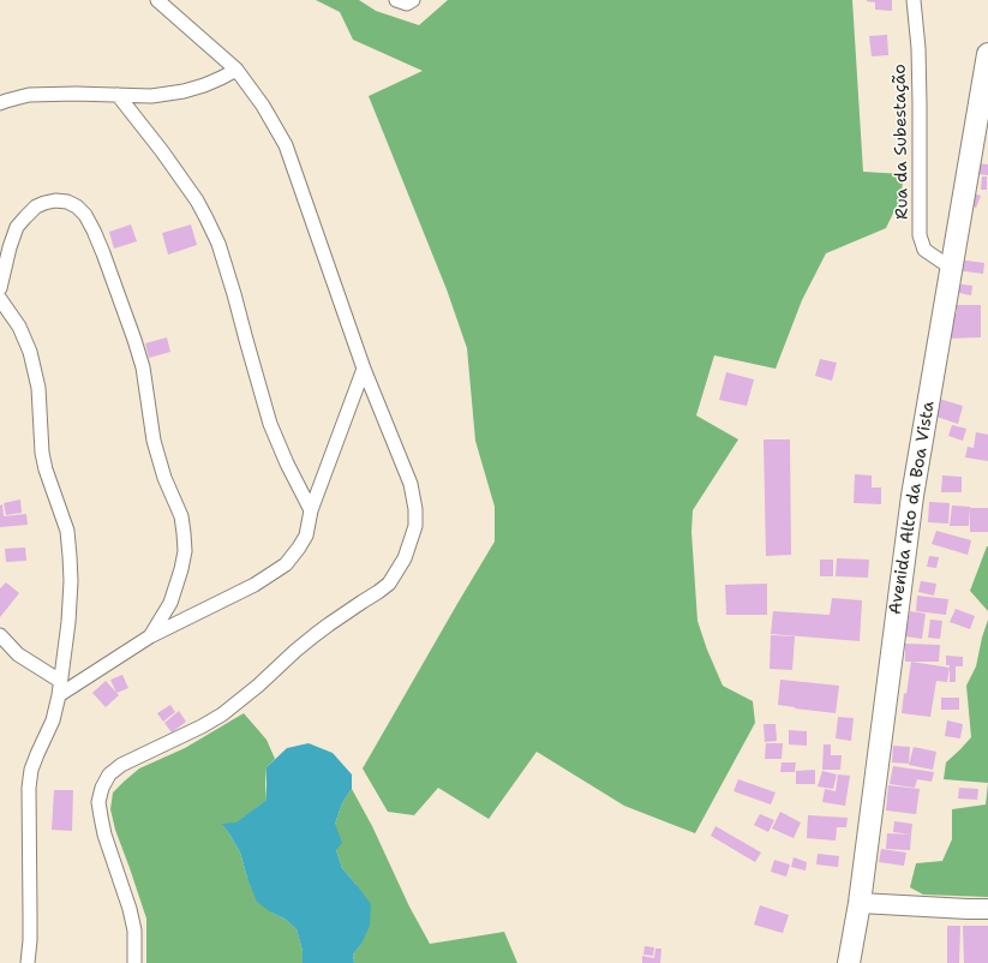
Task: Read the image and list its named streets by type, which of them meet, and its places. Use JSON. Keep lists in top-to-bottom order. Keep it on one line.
{"streets":{"main road":["Avenida Alto da Boa Vista"],"street":["Rua da Subestação"]},"crossings":[["Rua da Subestação","Avenida Alto da Boa Vista"]]}
